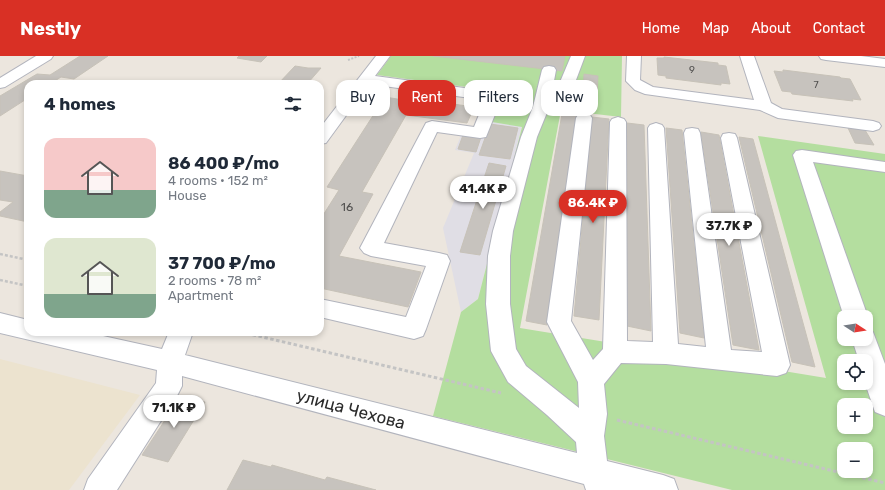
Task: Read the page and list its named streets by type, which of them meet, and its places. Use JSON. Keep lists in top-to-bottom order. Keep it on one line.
{"streets":{"street":["улица Чехова"]},"house_numbers":["9","7","16"],"north":"right","page":{"header":"Nestly","nav":["Home","Map","About","Contact"],"chip":["Buy","Rent","Filters","New"],"heading":"4 homes","list":[{"name":"86 400 ₽/mo","note":"4 rooms · 152 m² · House"},{"name":"37 700 ₽/mo","note":"2 rooms · 78 m² · Apartment"}],"price":["41.4K ₽","86.4K ₽","37.7K ₽","71.1K ₽"],"map_buttons":["+","−"]}}
